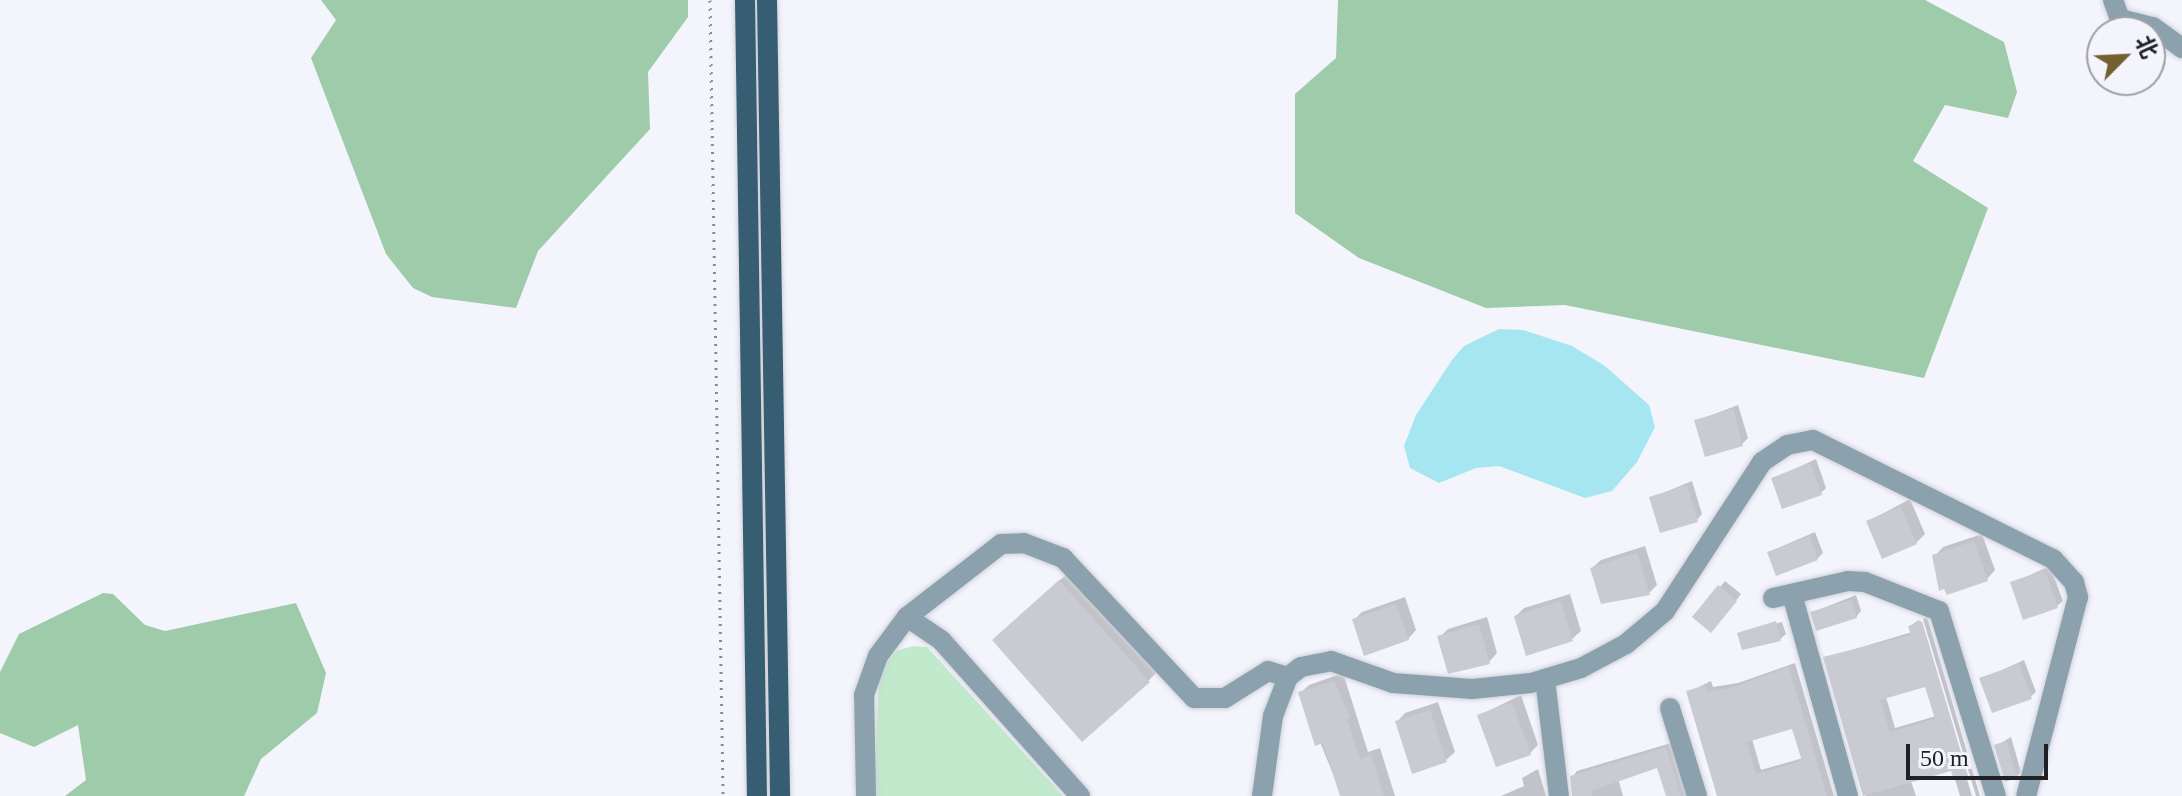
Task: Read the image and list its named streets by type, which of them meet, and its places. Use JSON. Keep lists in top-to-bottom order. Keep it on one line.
{"scale_bar":"50 m","north":"top right"}
